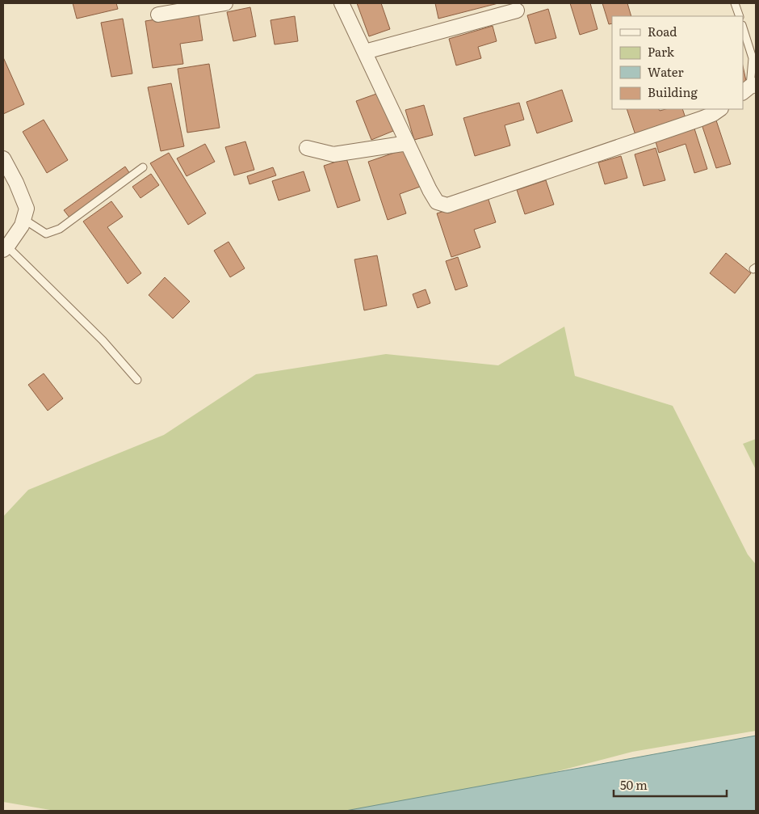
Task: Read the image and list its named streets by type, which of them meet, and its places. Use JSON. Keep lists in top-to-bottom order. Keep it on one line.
{"legend":["Road","Park","Water","Building"],"scale_bar":"50 m"}
